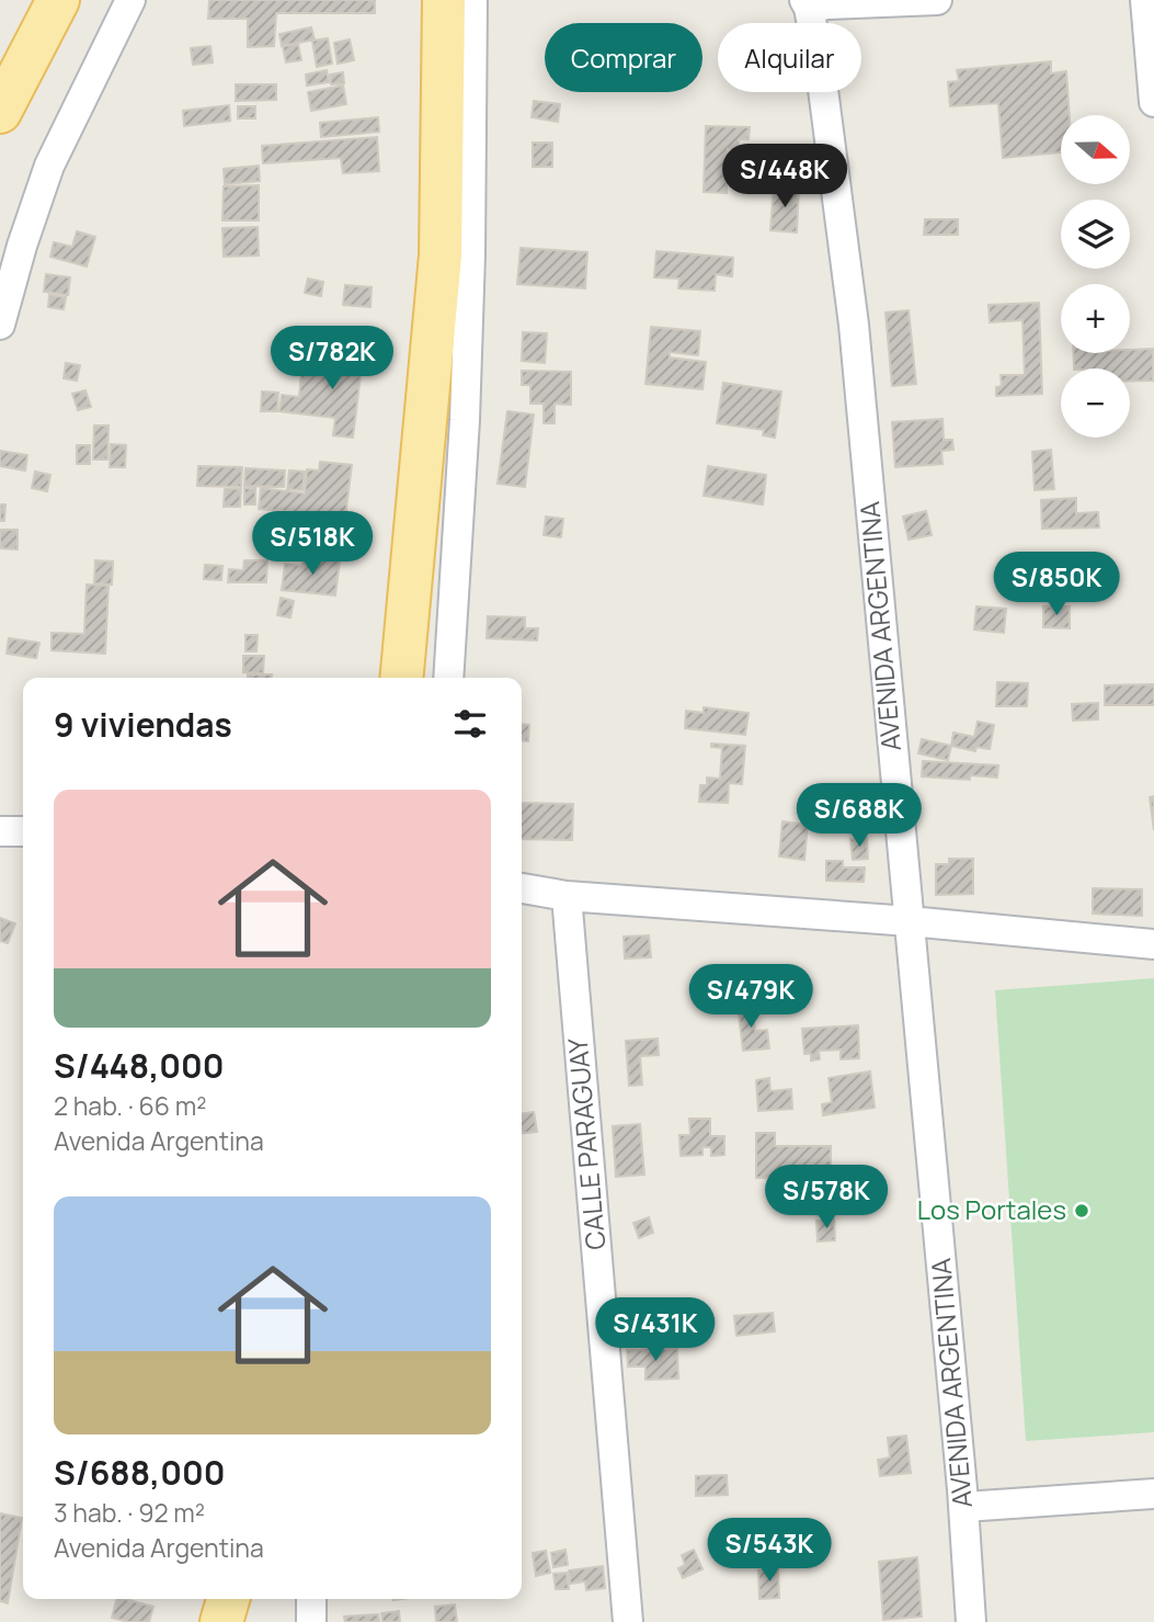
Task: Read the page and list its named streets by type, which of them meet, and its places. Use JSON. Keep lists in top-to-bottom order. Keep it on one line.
{"streets":{"street":["AVENIDA ARGENTINA","CALLE PARAGUAY"]},"places":["Los Portales"],"north":"right","page":{"chip":["Comprar","Alquilar"],"map_buttons":["+","−"],"price":["S/448K","S/782K","S/518K","S/850K","S/688K","S/479K","S/578K","S/431K","S/543K"],"heading":"9 viviendas","list":[{"name":"S/448,000","note":"2 hab. · 66 m² · Avenida Argentina"},{"name":"S/688,000","note":"3 hab. · 92 m² · Avenida Argentina"}]}}
